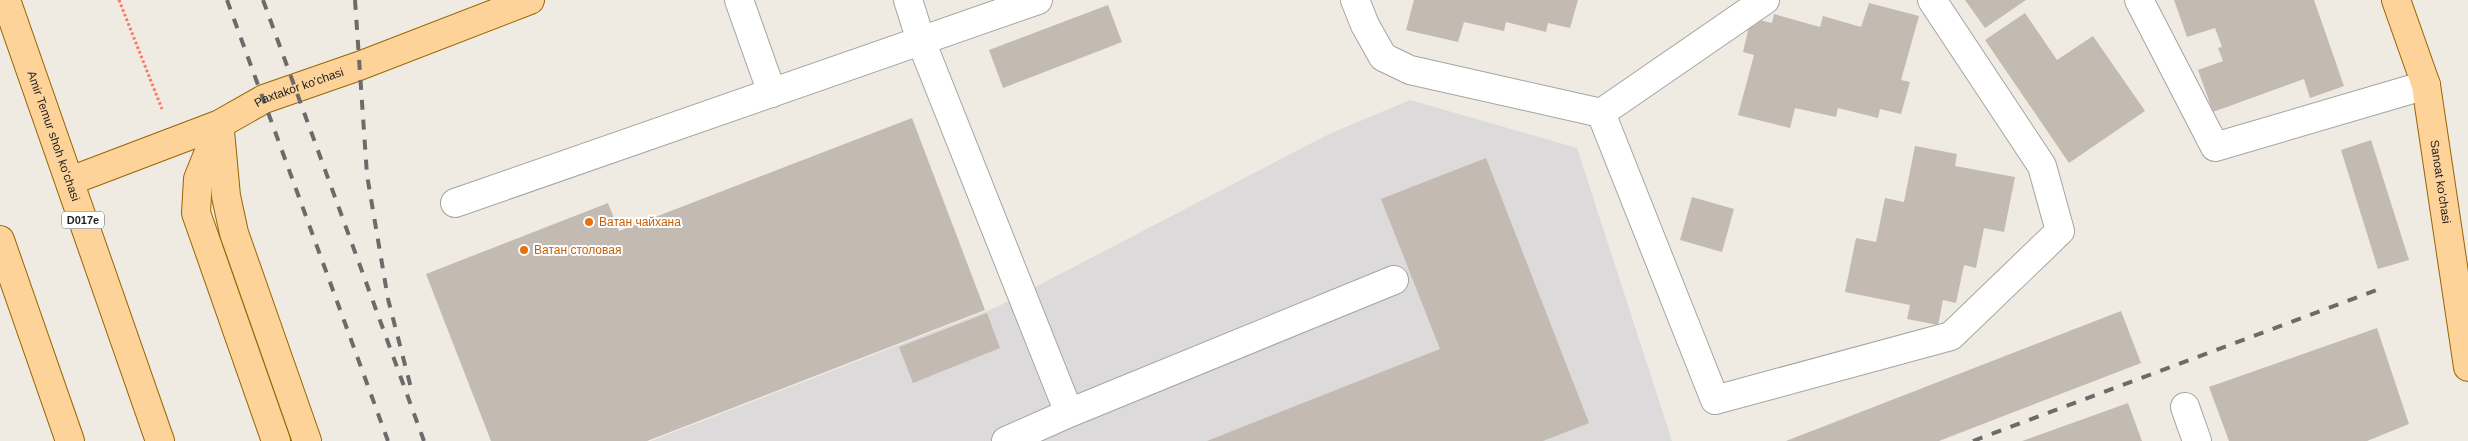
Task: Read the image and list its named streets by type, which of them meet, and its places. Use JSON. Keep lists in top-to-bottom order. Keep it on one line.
{"streets":{"main road":["Paxtakor ko'chasi","Amir Temur shoh ko'chasi","Sanoat ko'chasi","D017e"]},"crossings":[["Paxtakor ko'chasi","Amir Temur shoh ko'chasi"]],"places":["Ватан чайхана","Ватан столовая"]}
